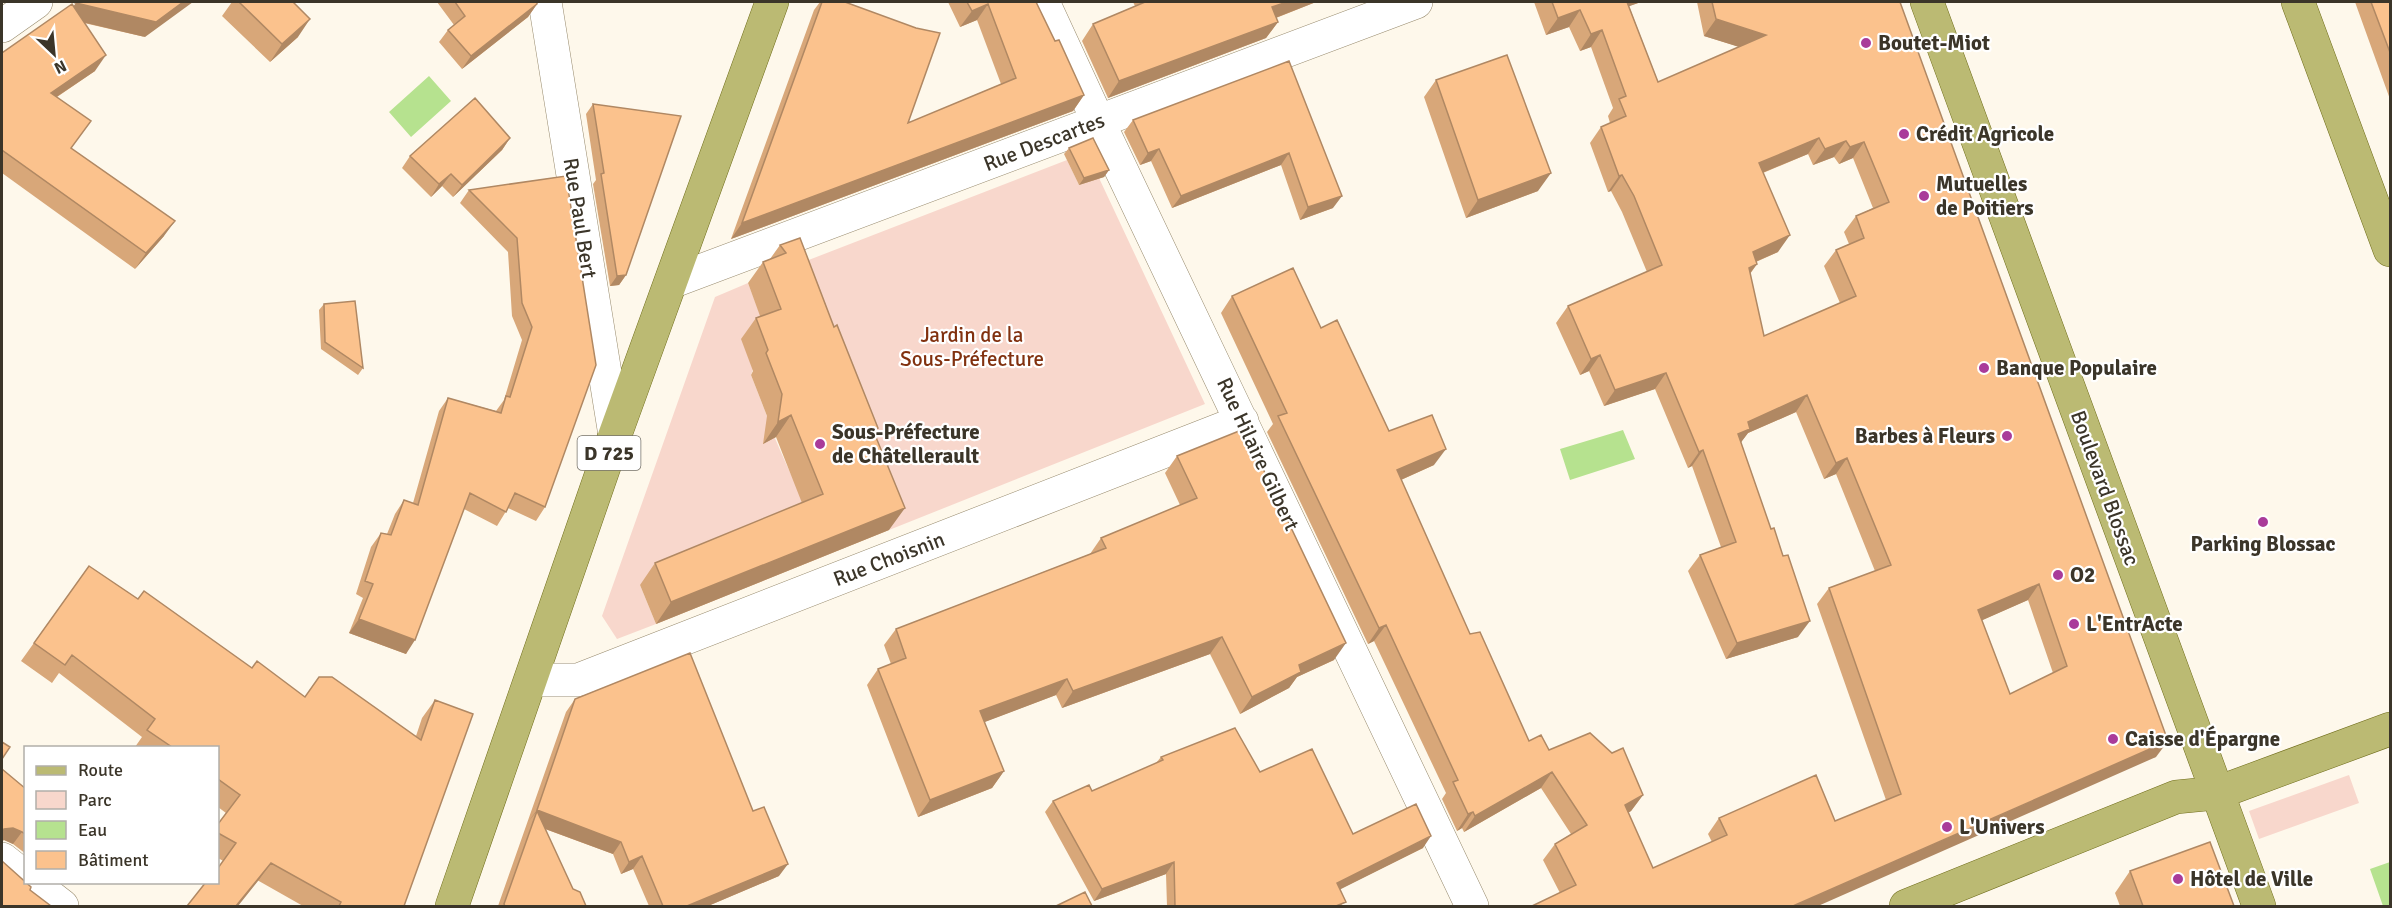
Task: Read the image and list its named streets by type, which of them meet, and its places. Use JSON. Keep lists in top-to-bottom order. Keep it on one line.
{"streets":{"main road":["D 725","Boulevard Blossac"],"street":["Rue Descartes","Rue Paul Bert","Rue Hilaire Gilbert","Rue Choisnin"]},"crossings":[["Rue Descartes","D 725"],["Rue Descartes","Rue Hilaire Gilbert"],["Rue Paul Bert","D 725"],["D 725","Rue Choisnin"],["Rue Hilaire Gilbert","Rue Choisnin"]],"parks":["Jardin de la Sous-Préfecture"],"places":["Boutet-Miot","Crédit Agricole","Mutuelles de Poitiers","Banque Populaire","Barbes à Fleurs","Sous-Préfecture de Châtellerault","Parking Blossac","O2","L'EntrActe","Caisse d'Épargne","L'Univers","Hôtel de Ville"],"legend":["Route","Parc","Eau","Bâtiment"],"north":"bottom right"}
